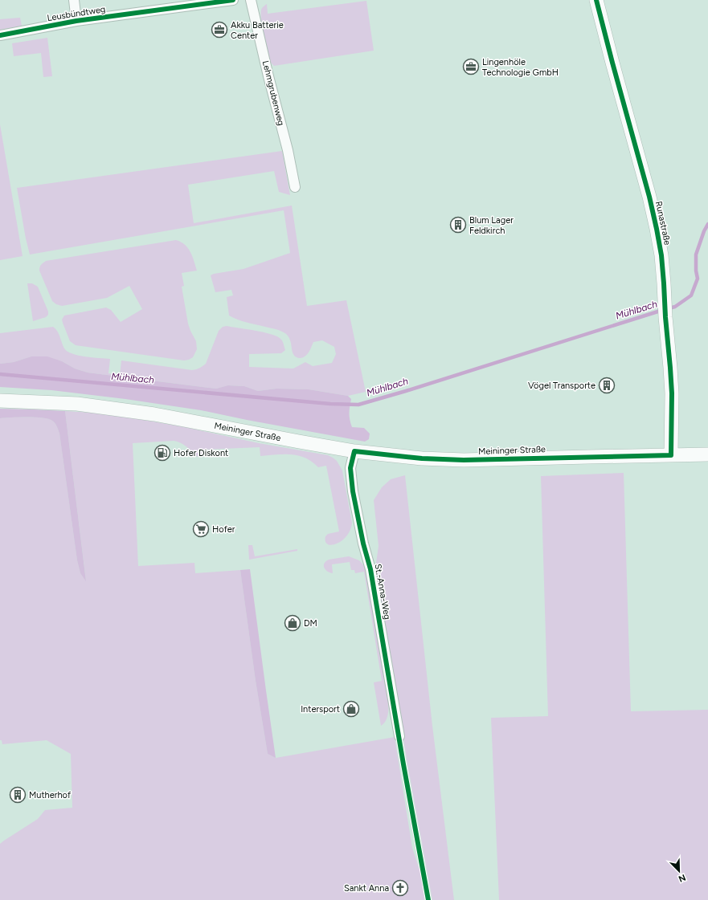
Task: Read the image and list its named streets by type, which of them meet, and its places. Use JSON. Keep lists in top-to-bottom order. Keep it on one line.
{"streets":{"main road":["Runastraße","Meininger Straße"],"street":["Leusbündtweg","Lehmgrubenweg","St.-Anna-Weg"]},"crossings":[["Runastraße","Meininger Straße"],["Meininger Straße","St.-Anna-Weg"]],"water":["Mühlbach"],"places":{"office":["Akku Batterie Center","Lingenhöle Technologie GmbH"],"building":["Blum Lager Feldkirch","Vögel Transporte","Mutherhof"],"fuel station":["Hofer Diskont"],"supermarket":["Hofer"],"shop":["DM","Intersport"],"church":["Sankt Anna"]},"north":"bottom right"}
